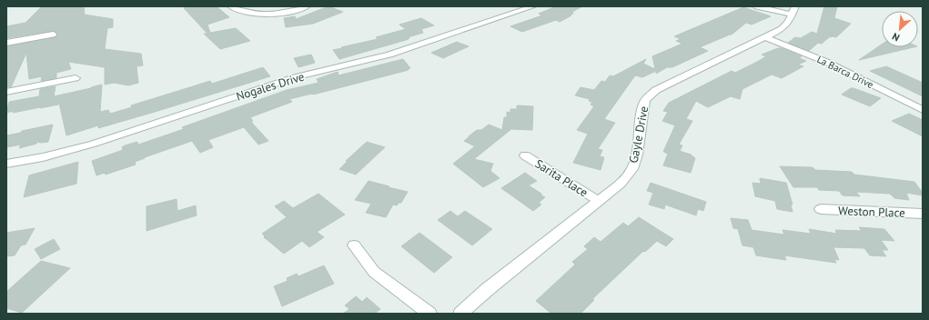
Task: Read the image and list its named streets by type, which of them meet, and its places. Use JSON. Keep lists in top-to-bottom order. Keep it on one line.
{"streets":{"street":["La Barca Drive","Nogales Drive","Gayle Drive","Sarita Place","Weston Place"]},"crossings":[["La Barca Drive","Gayle Drive"],["Gayle Drive","Sarita Place"]],"north":"bottom left"}
